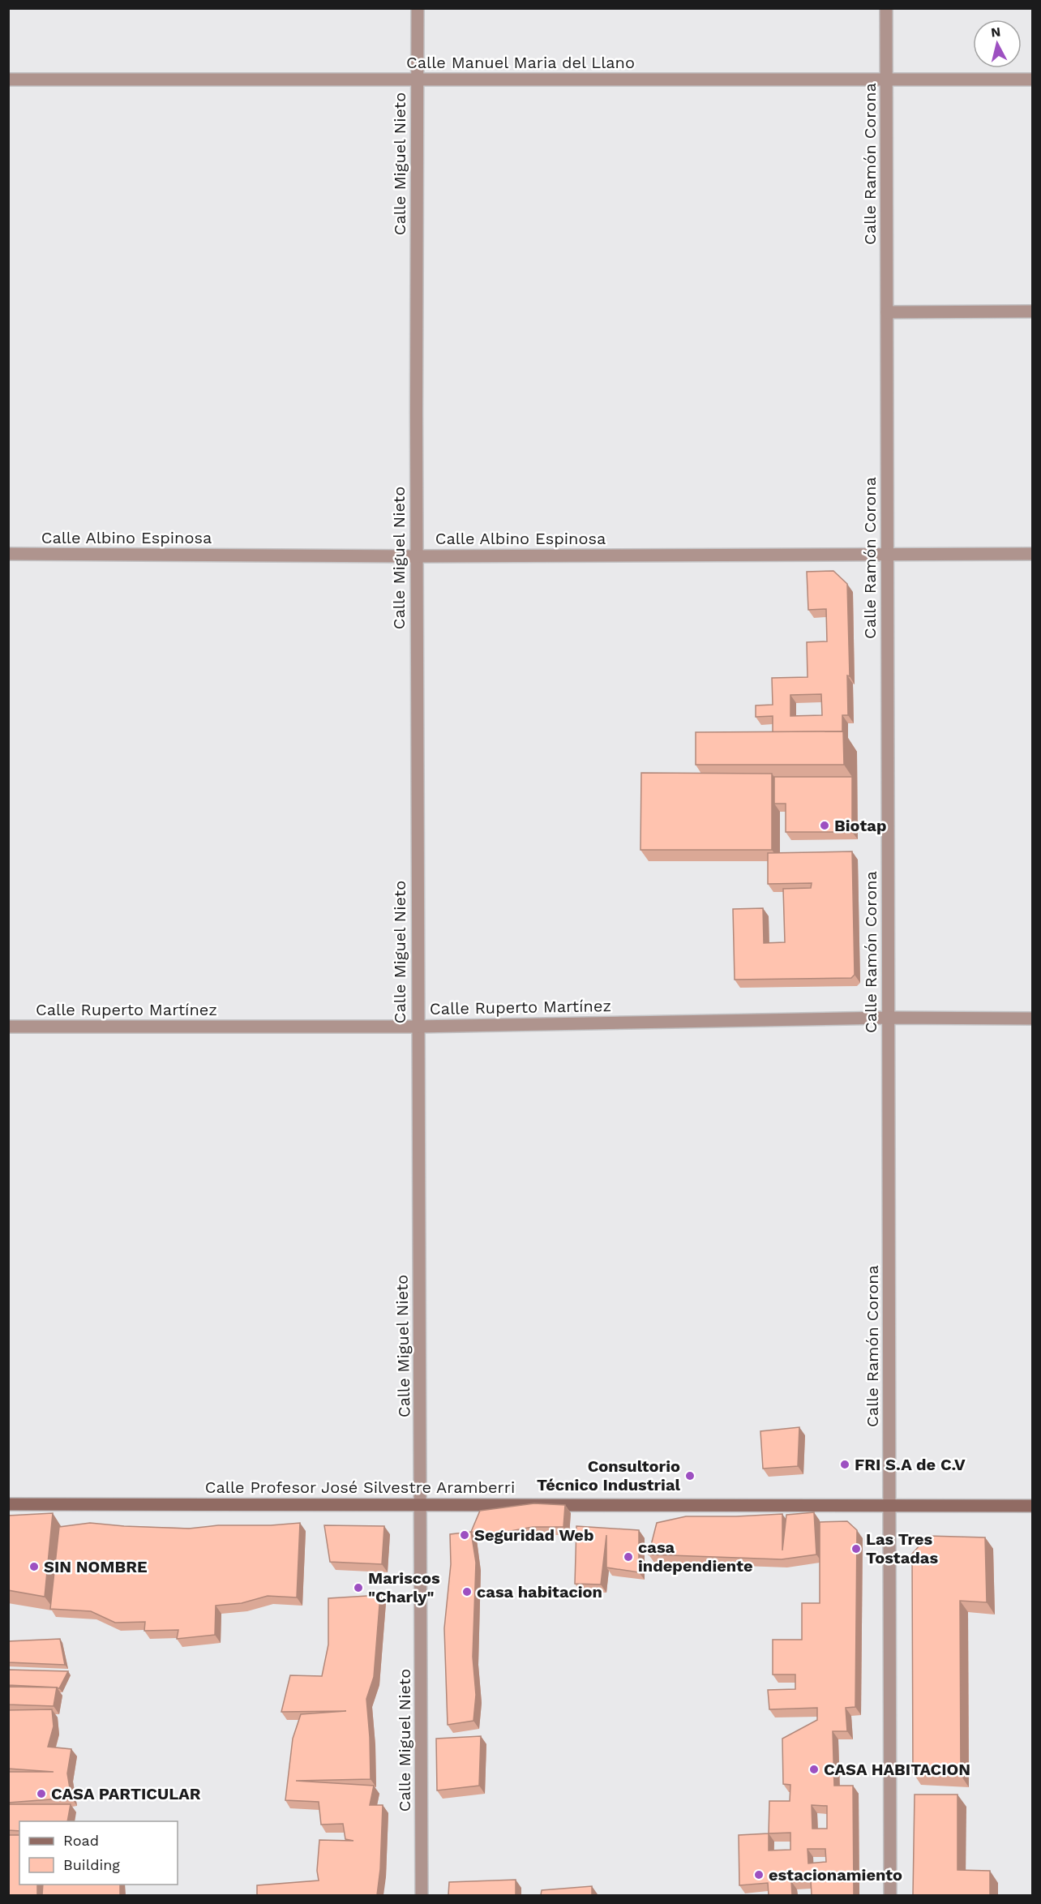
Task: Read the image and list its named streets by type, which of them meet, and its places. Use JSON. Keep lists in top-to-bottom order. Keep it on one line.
{"streets":{"main road":["Calle Profesor José Silvestre Aramberri"],"street":["Calle Manuel Maria del Llano","Calle Miguel Nieto","Calle Ramón Corona","Calle Albino Espinosa","Calle Ruperto Martínez"]},"crossings":[["Calle Manuel Maria del Llano","Calle Miguel Nieto"],["Calle Manuel Maria del Llano","Calle Ramón Corona"],["Calle Miguel Nieto","Calle Albino Espinosa"],["Calle Miguel Nieto","Calle Ruperto Martínez"],["Calle Miguel Nieto","Calle Profesor José Silvestre Aramberri"],["Calle Ramón Corona","Calle Albino Espinosa"],["Calle Ramón Corona","Calle Ruperto Martínez"],["Calle Ramón Corona","Calle Profesor José Silvestre Aramberri"]],"places":["Biotap","FRI S.A de C.V","Consultorio Técnico Industrial","Seguridad Web","Las Tres Tostadas","casa independiente","SIN NOMBRE","Mariscos \"Charly\"","casa habitacion","CASA HABITACION","CASA PARTICULAR","estacionamiento"],"legend":["Road","Building"],"north":"top"}
